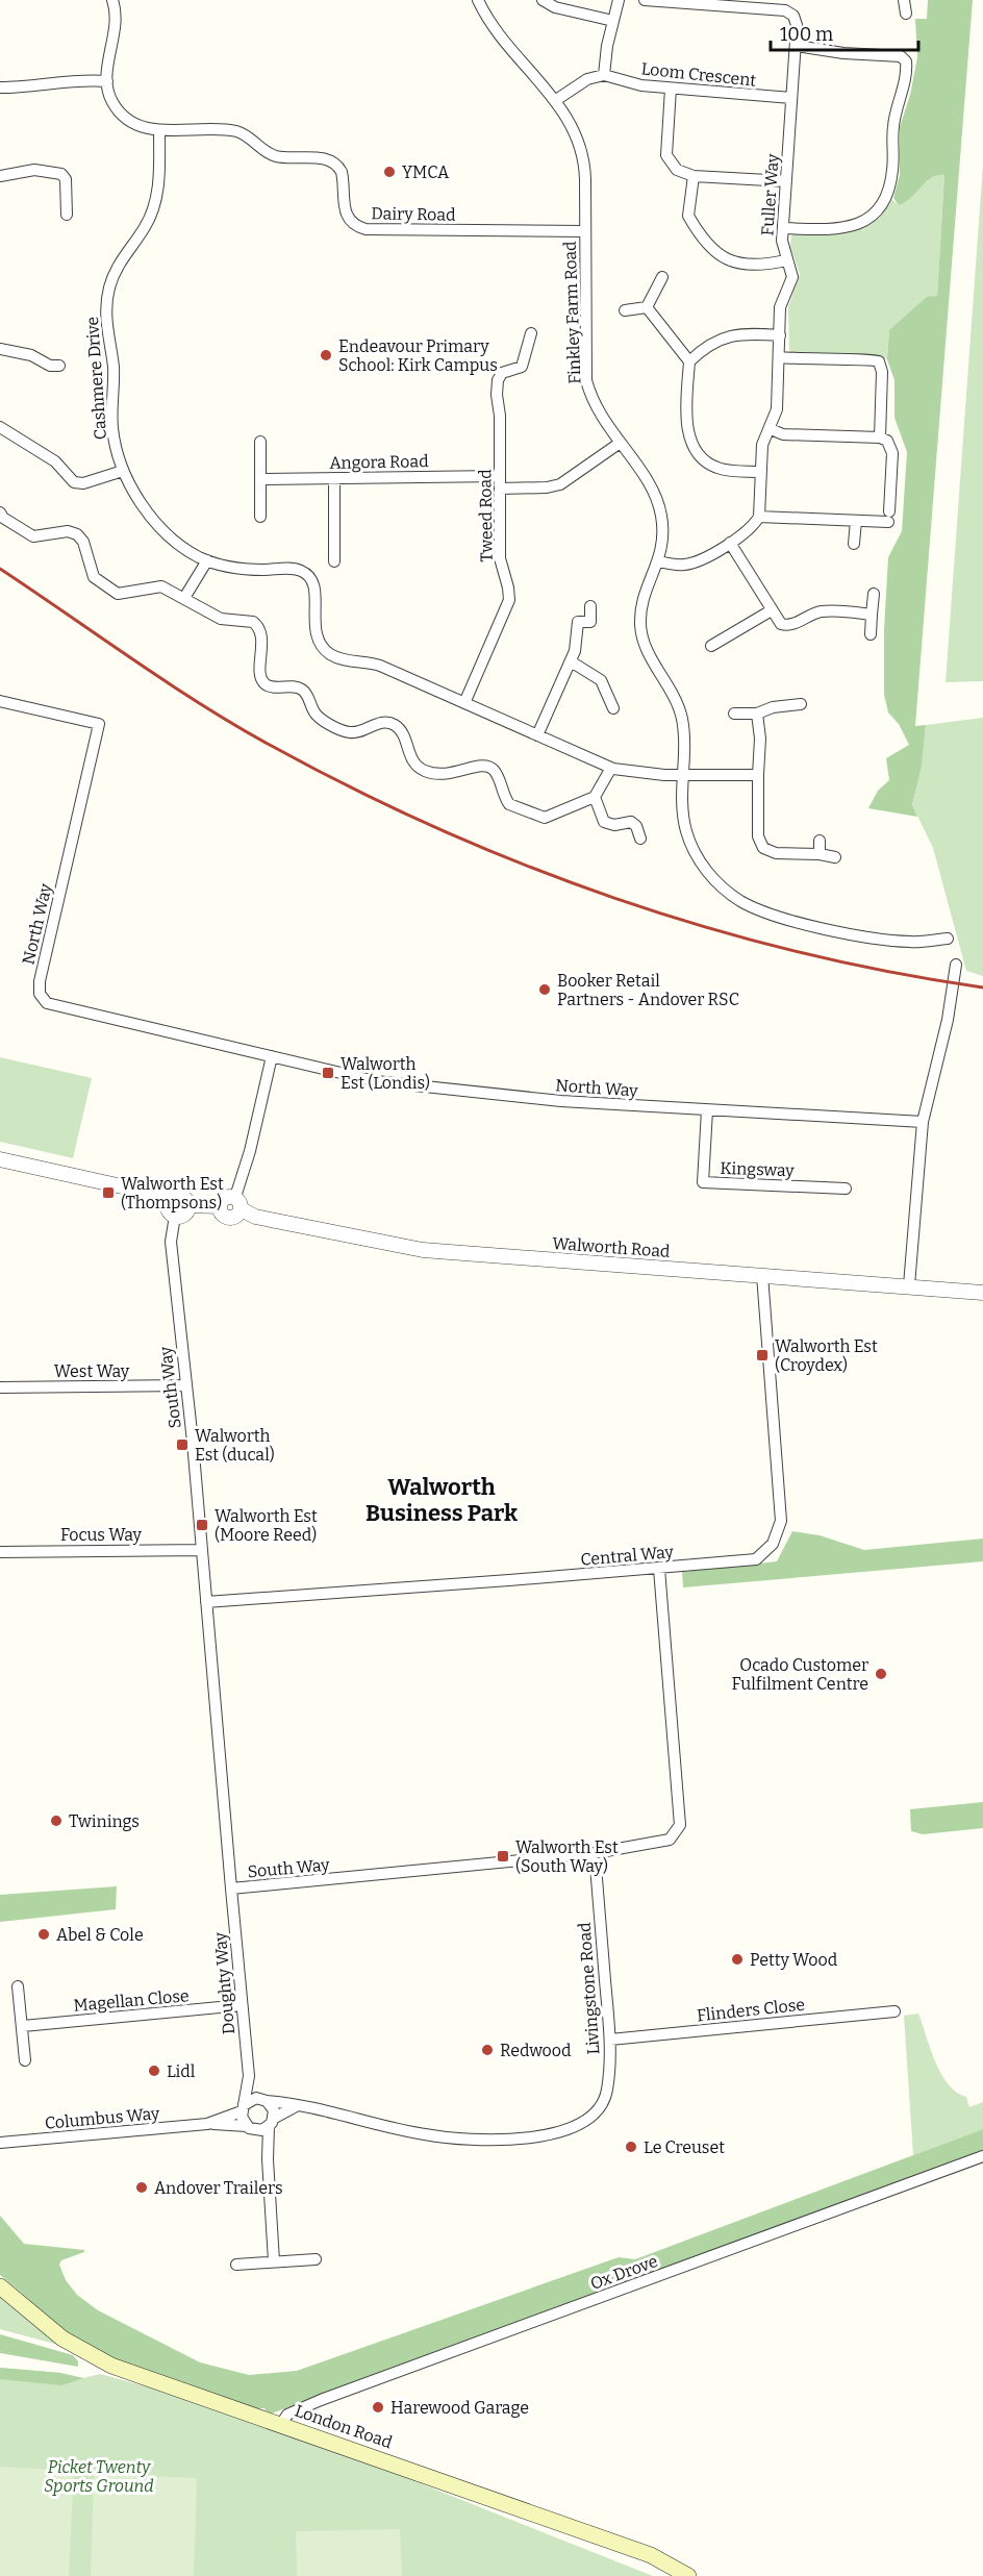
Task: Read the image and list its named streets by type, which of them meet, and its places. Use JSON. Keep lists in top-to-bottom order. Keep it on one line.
{"streets":{"main road":["London Road"],"street":["Loom Crescent","Fuller Way","Dairy Road","Finkley Farm Road","Cashmere Drive","Angora Road","Tweed Road","North Way","Kingsway","Walworth Road","West Way","South Way","Focus Way","Central Way","Doughty Way","Livingstone Road","Magellan Close","Flinders Close","Columbus Way","Ox Drove"]},"crossings":[["Loom Crescent","Fuller Way"],["Dairy Road","Finkley Farm Road"],["Dairy Road","Cashmere Drive"],["Finkley Farm Road","Cashmere Drive"],["Cashmere Drive","Tweed Road"],["Angora Road","Tweed Road"],["North Way","Kingsway"],["Walworth Road","Central Way"],["West Way","South Way"],["South Way","Focus Way"],["South Way","Central Way"],["South Way","Doughty Way"],["South Way","Livingstone Road"],["Doughty Way","Livingstone Road"],["Doughty Way","Magellan Close"],["Doughty Way","Columbus Way"],["Livingstone Road","Flinders Close"],["Livingstone Road","Columbus Way"],["Ox Drove","London Road"]],"districts":["Walworth Business Park"],"parks":["Picket Twenty Sports Ground"],"places":{"other":["YMCA","Endeavour Primary School: Kirk Campus","Booker Retail Partners - Andover RSC","Ocado Customer Fulfilment Centre","Twinings","Abel & Cole","Petty Wood","Redwood","Lidl","Le Creuset","Andover Trailers","Harewood Garage"],"transit":["Walworth Est (Londis)","Walworth Est (Thompsons)","Walworth Est (Croydex)","Walworth Est (ducal)","Walworth Est (Moore Reed)","Walworth Est (South Way)"]},"scale_bar":"100 m"}
